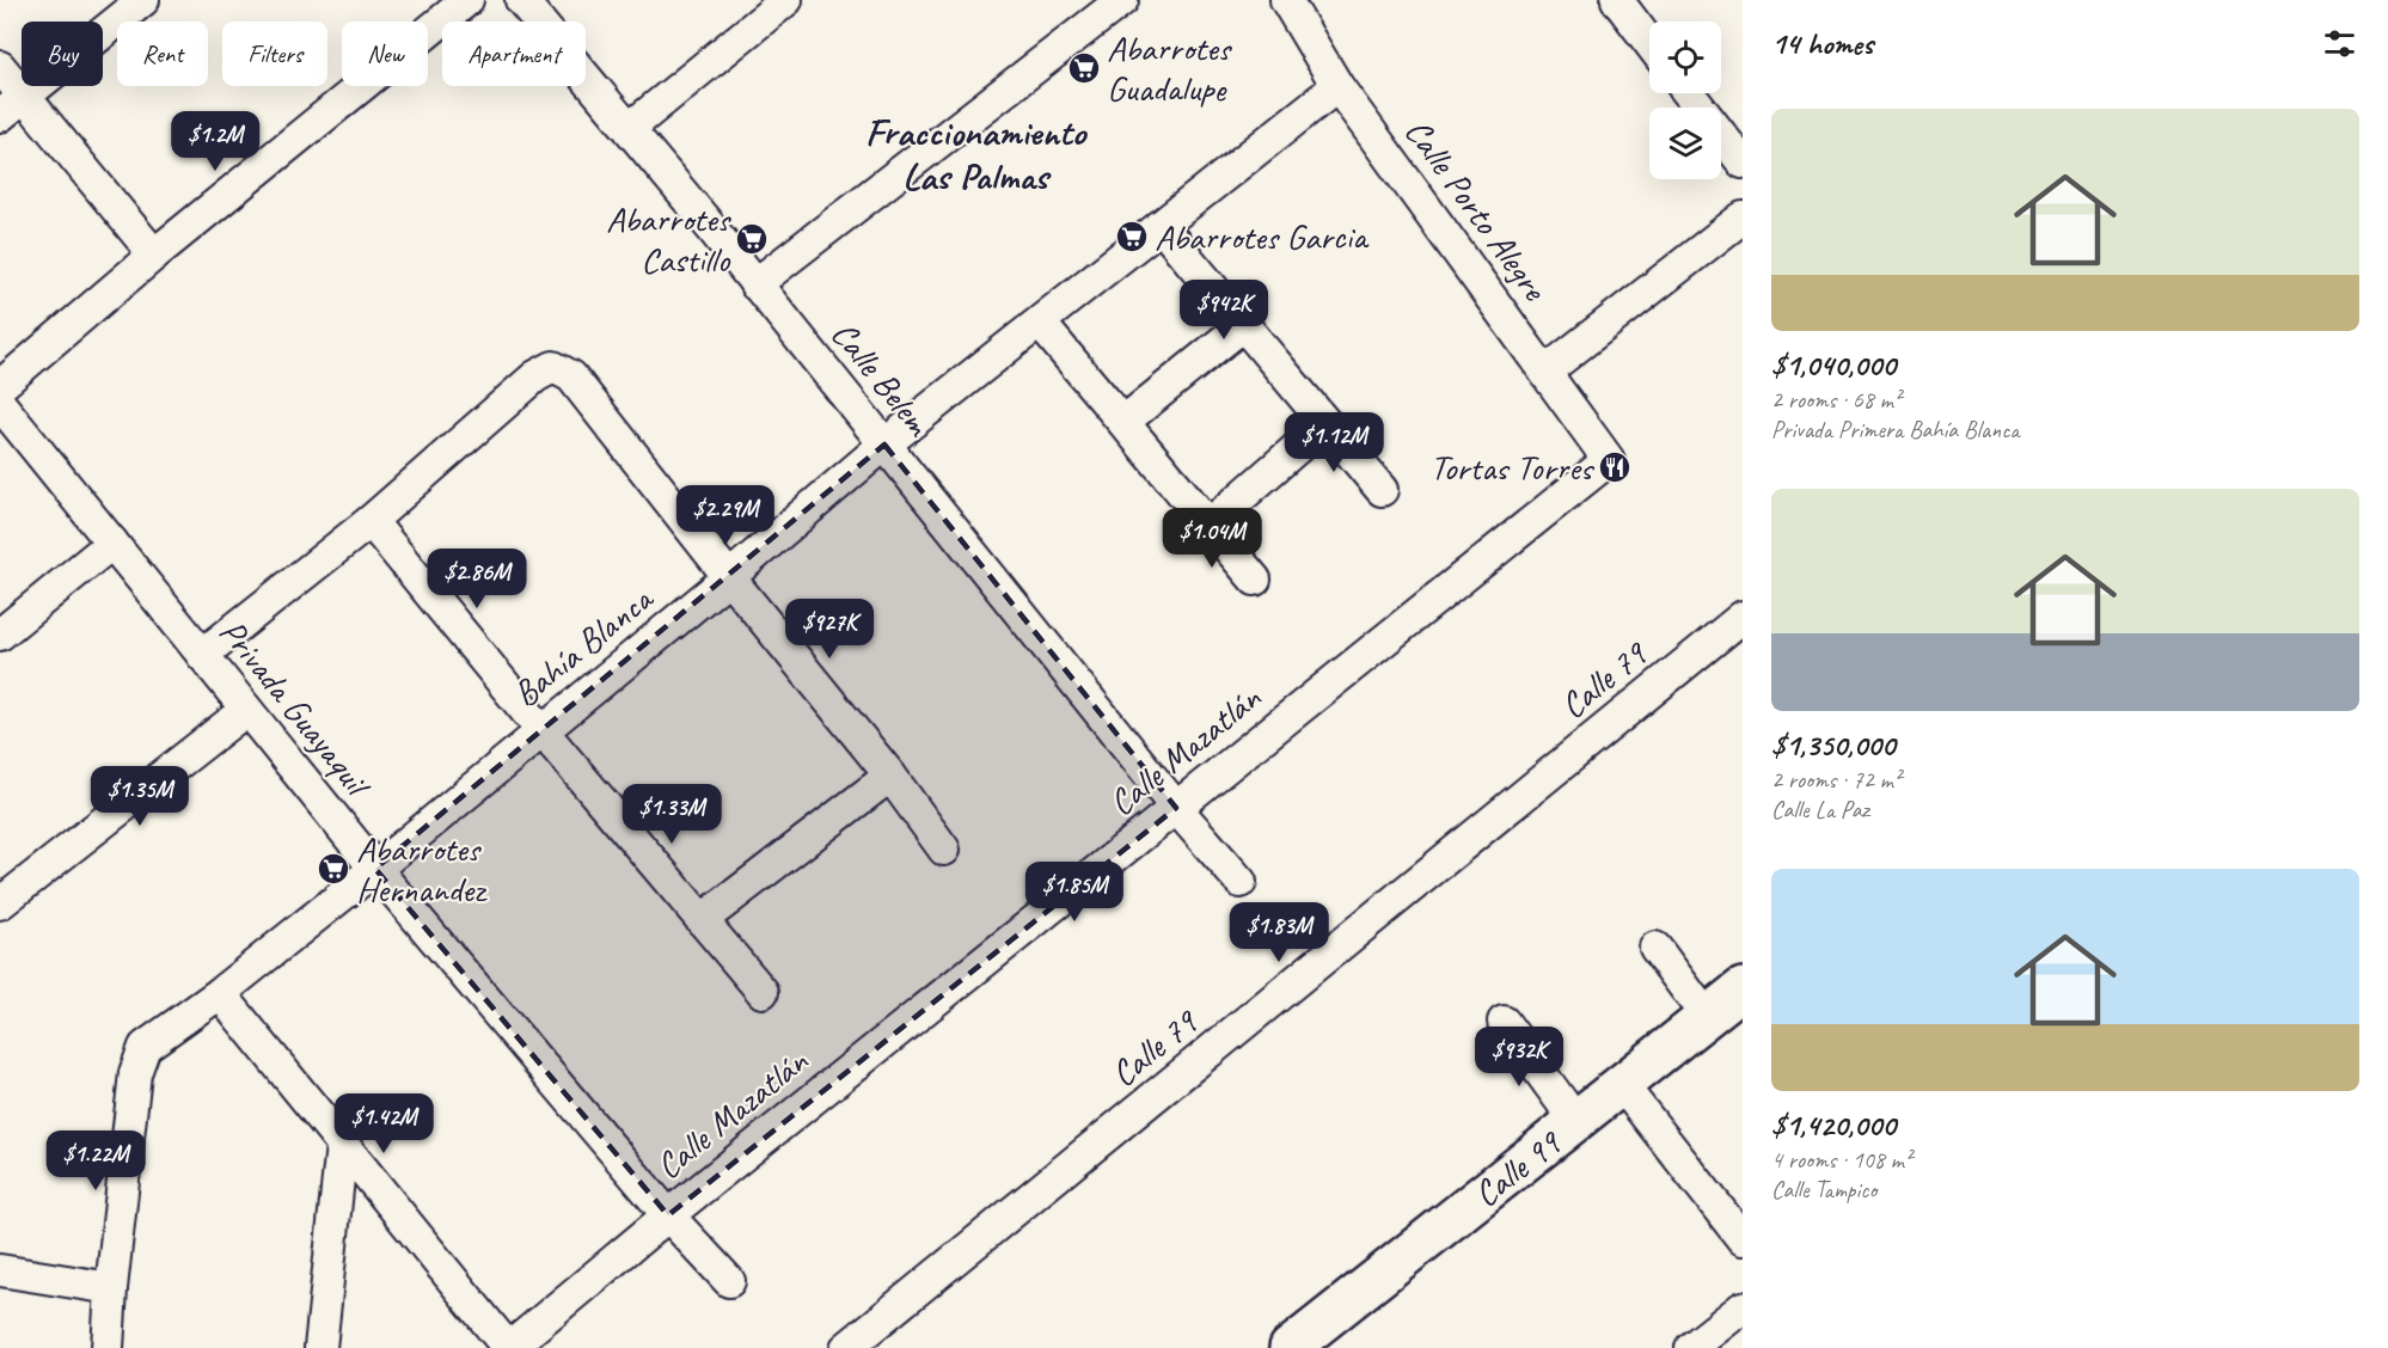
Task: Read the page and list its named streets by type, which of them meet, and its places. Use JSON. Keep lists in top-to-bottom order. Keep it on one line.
{"streets":{"street":["Calle Porto Alegre","Calle Belem","Bahía Blanca","Calle 79","Privada Guayaquil","Calle Mazatlán","Calle 99"]},"crossings":[["Calle Porto Alegre","Bahía Blanca"],["Calle Porto Alegre","Calle Mazatlán"],["Calle Belem","Bahía Blanca"],["Calle Belem","Calle Mazatlán"],["Bahía Blanca","Privada Guayaquil"],["Privada Guayaquil","Calle Mazatlán"]],"districts":["Fraccionamiento Las Palmas"],"places":{"supermarket":["Abarrotes Guadalupe","Abarrotes Garcia","Abarrotes Castillo","Abarrotes Hernandez"],"restaurant":["Tortas Torres"]},"page":{"heading":"14 homes","chip":["Buy","Rent","Filters","New","Apartment"],"list":[{"name":"$1,040,000","note":"2 rooms · 68 m² · Privada Primera Bahía Blanca"},{"name":"$1,350,000","note":"2 rooms · 72 m² · Calle La Paz"},{"name":"$1,420,000","note":"4 rooms · 108 m² · Calle Tampico"}],"price":["$1.2M","$942K","$1.12M","$2.29M","$1.04M","$2.86M","$927K","$1.35M","$1.33M","$1.85M","$1.83M","$932K","$1.42M","$1.22M"]}}
